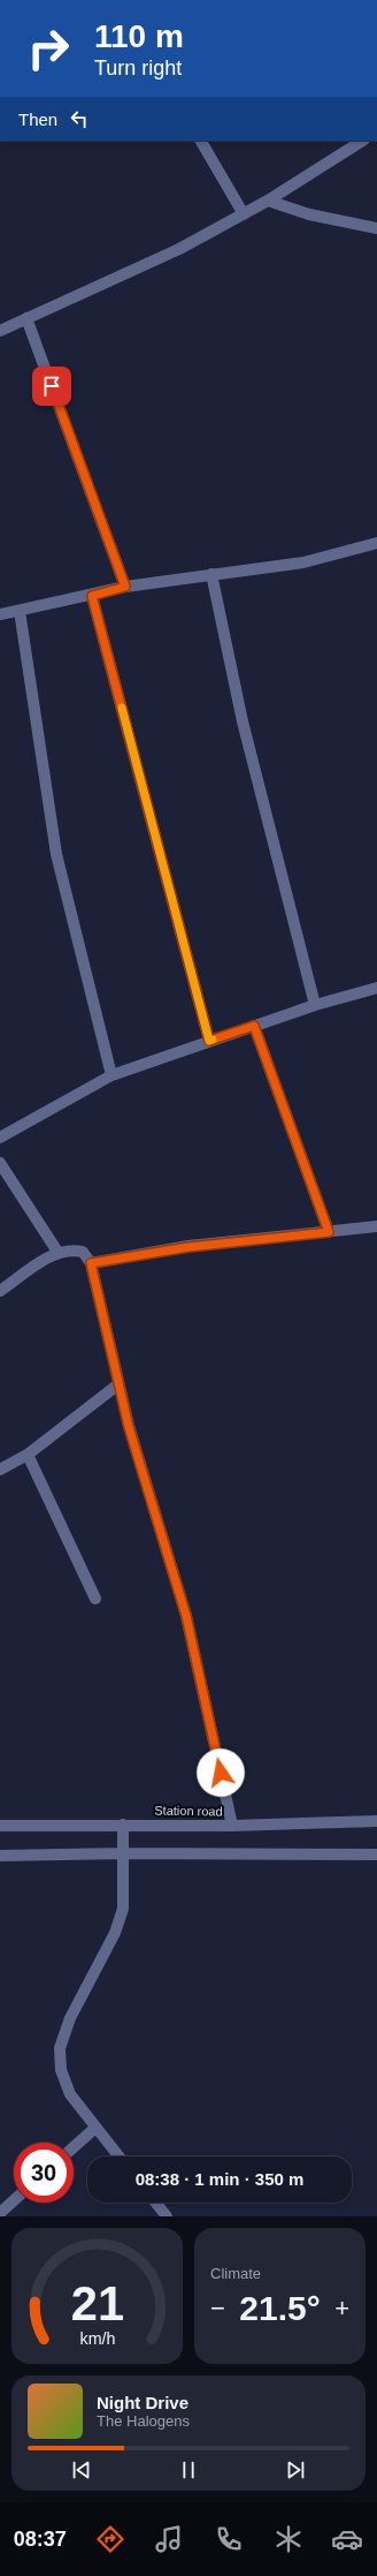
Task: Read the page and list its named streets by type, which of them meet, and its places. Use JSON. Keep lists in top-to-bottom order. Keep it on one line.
{"streets":{"street":["Station road"]},"page":{"turn":["110 m","Turn right"],"then":"Then","limit":"30","trip":"08:38 · 1 min · 350 m","tile":"Climate","heat":["−","21.5°","+"],"song":["Night Drive","The Halogens"],"tabs":"08:37","gauge":["21","km/h"]}}
